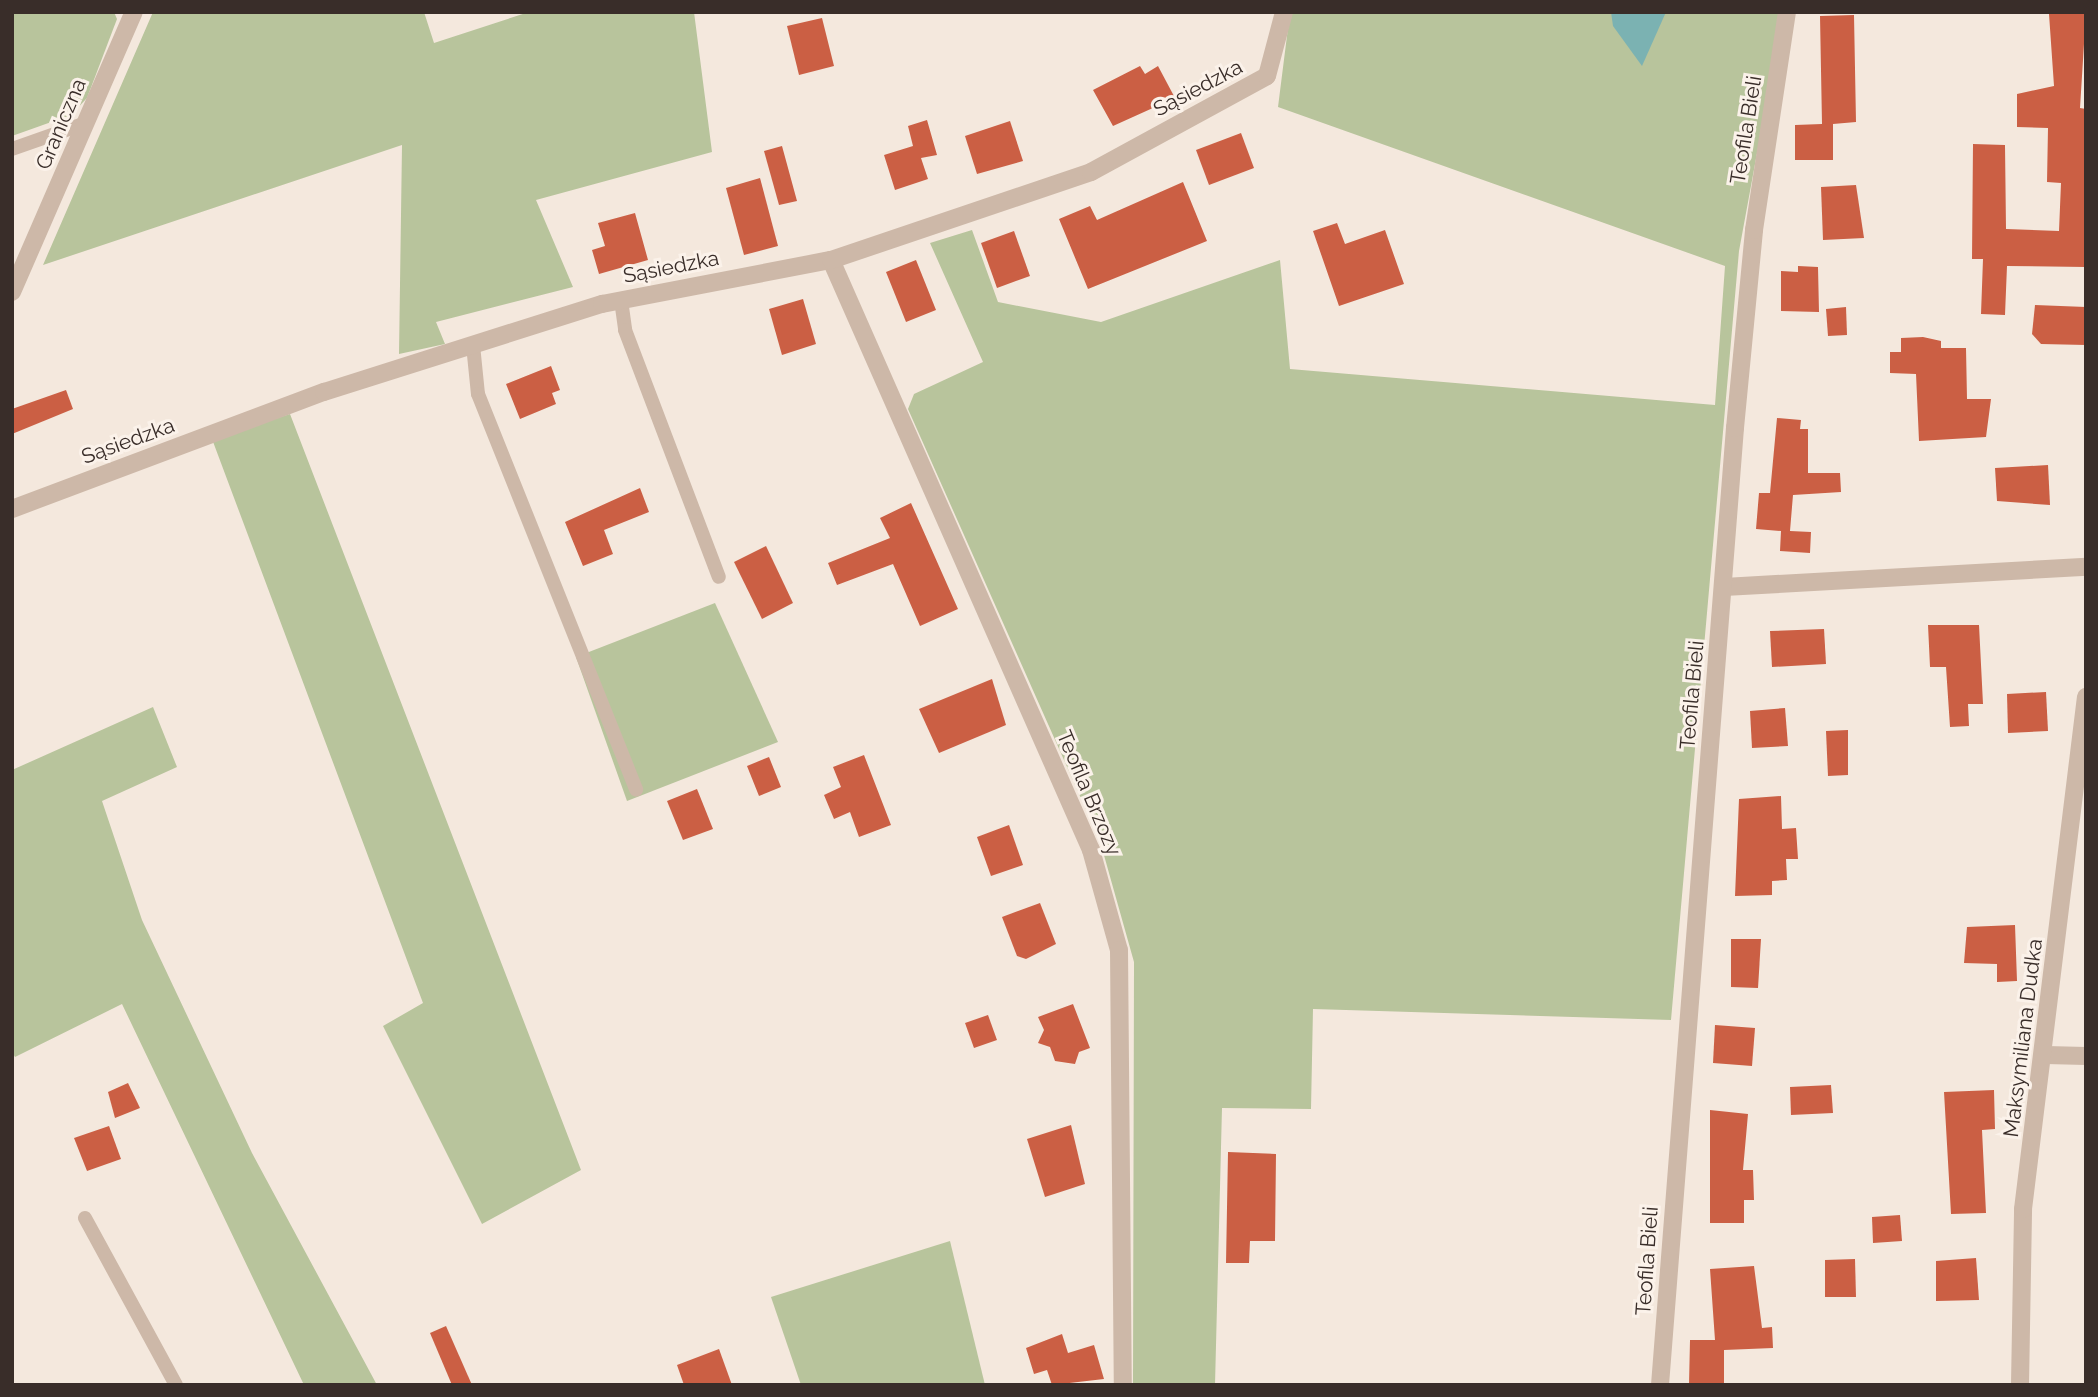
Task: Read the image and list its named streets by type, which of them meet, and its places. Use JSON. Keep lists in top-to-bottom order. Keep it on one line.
{"streets":{"street":["Sąsiedzka","Graniczna","Teofila Bieli","Teofila Brzozy","Maksymiliana Dudka"]},"crossings":[["Sąsiedzka","Teofila Brzozy"]]}
